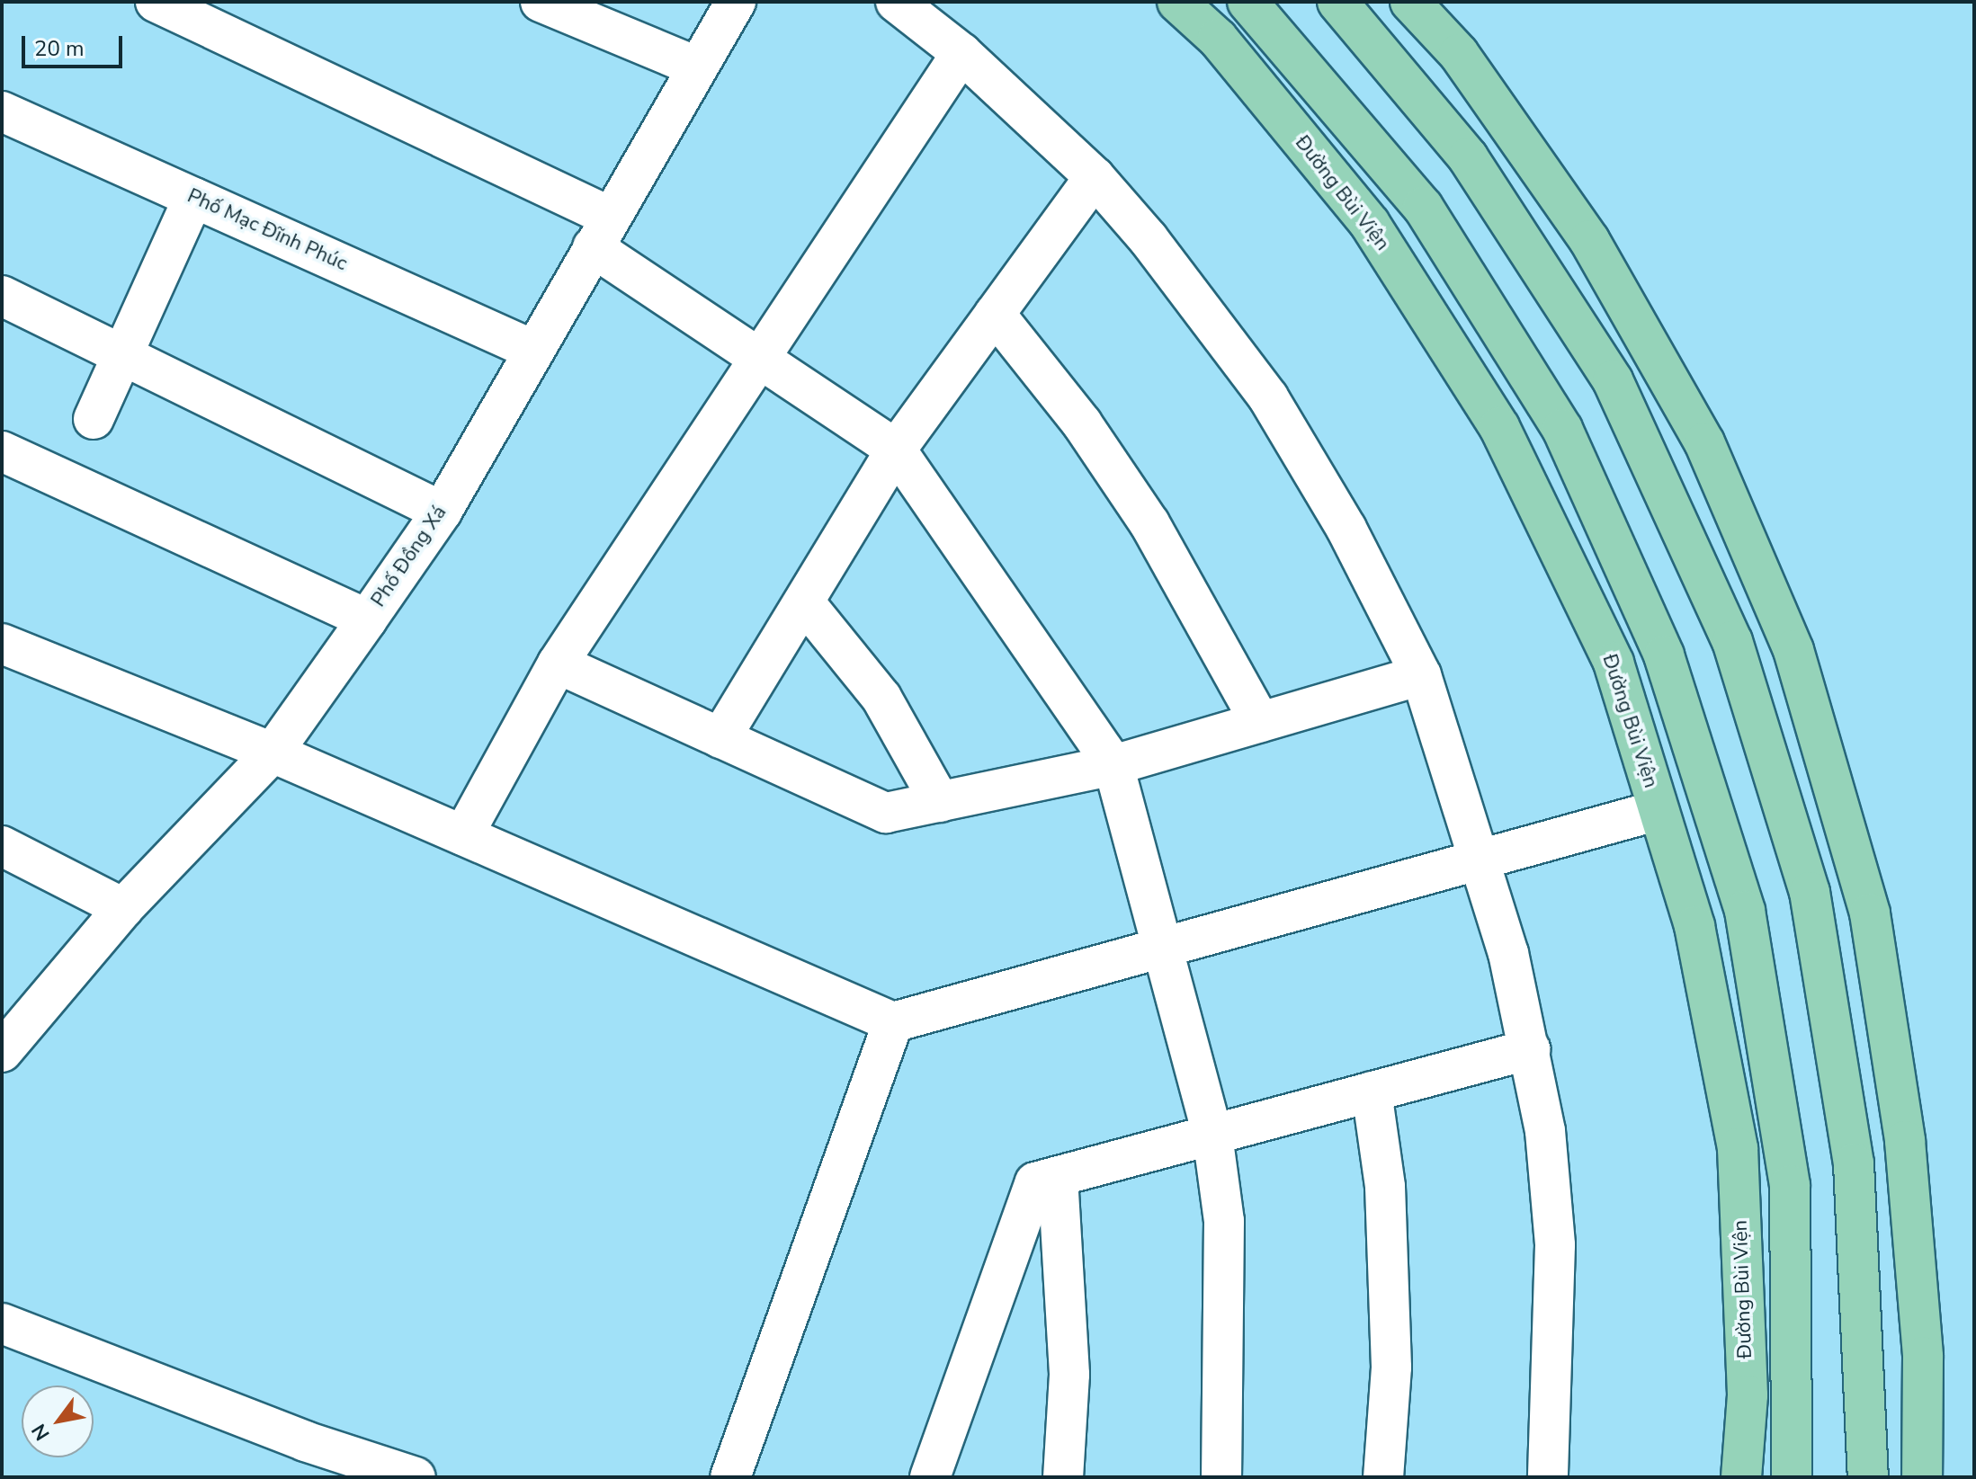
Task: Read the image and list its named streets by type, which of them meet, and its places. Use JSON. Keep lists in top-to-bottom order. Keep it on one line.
{"streets":{"main road":["Đường Bùi Viện"],"street":["Phố Mạc Đĩnh Phúc","Phố Đồng Xá"]},"crossings":[["Phố Mạc Đĩnh Phúc","Phố Đồng Xá"]],"scale_bar":"20 m","north":"bottom left"}
